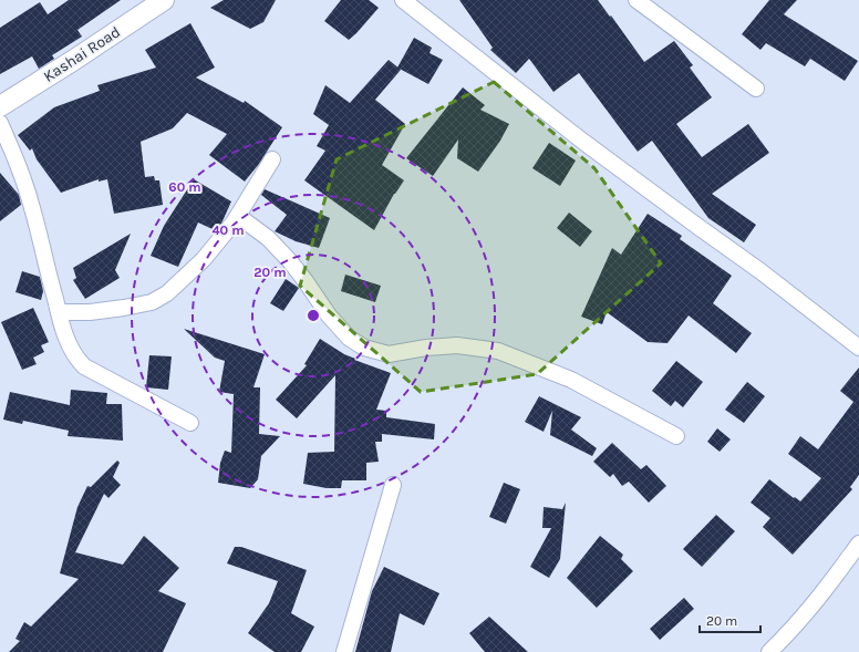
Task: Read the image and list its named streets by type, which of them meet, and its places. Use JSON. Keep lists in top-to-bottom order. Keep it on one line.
{"streets":{"street":["Kashai Road"]},"scale_bar":"20 m","rings":["60 m","40 m","20 m"]}
